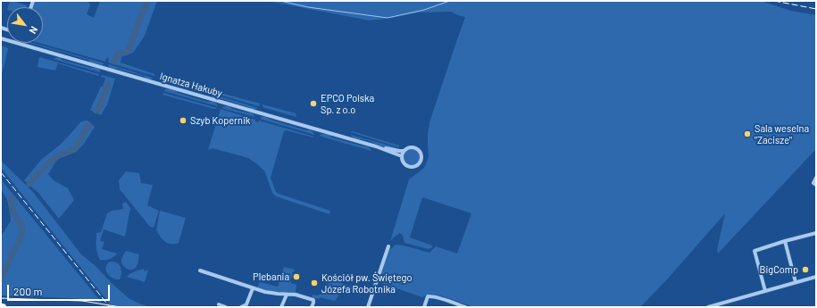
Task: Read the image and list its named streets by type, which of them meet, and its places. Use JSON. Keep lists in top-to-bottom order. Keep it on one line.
{"streets":{"street":["Ignatza Hakuby"]},"places":["EPCO Polska Sp. z o.o","Szyb Kopernik","Sala weselna \"Zacisze\"","BigComp","Plebania","Kościół pw. Świętego Józefa Robotnika"],"scale_bar":"200 m","north":"bottom right"}
